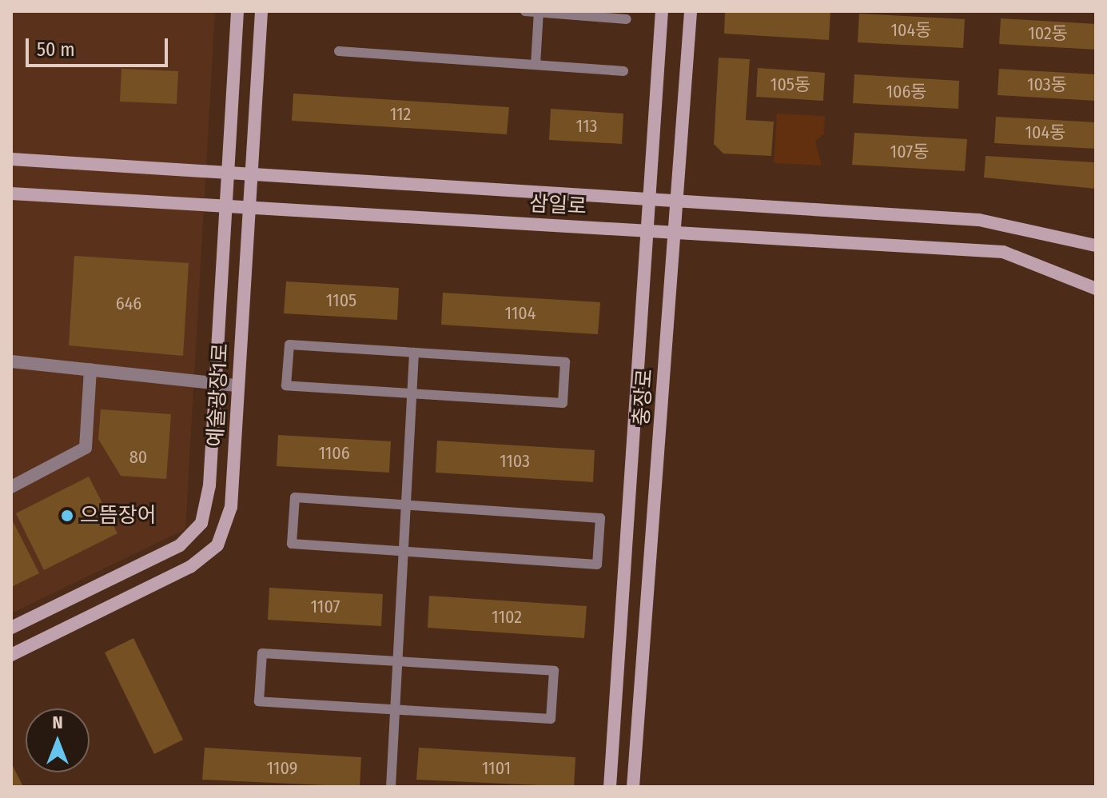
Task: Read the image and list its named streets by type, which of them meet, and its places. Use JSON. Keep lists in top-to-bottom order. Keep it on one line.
{"streets":{"street":["삼일로","예술광장1로","충장로"]},"crossings":[["삼일로","예술광장1로"],["삼일로","충장로"]],"places":["으뜸장어"],"house_numbers":["104동","102동","105동","103동","106동","112","113","104동","107동","1105","646","1104","1106","80","1103","1107","1102","1109","1101"],"scale_bar":"50 m","north":"top"}
